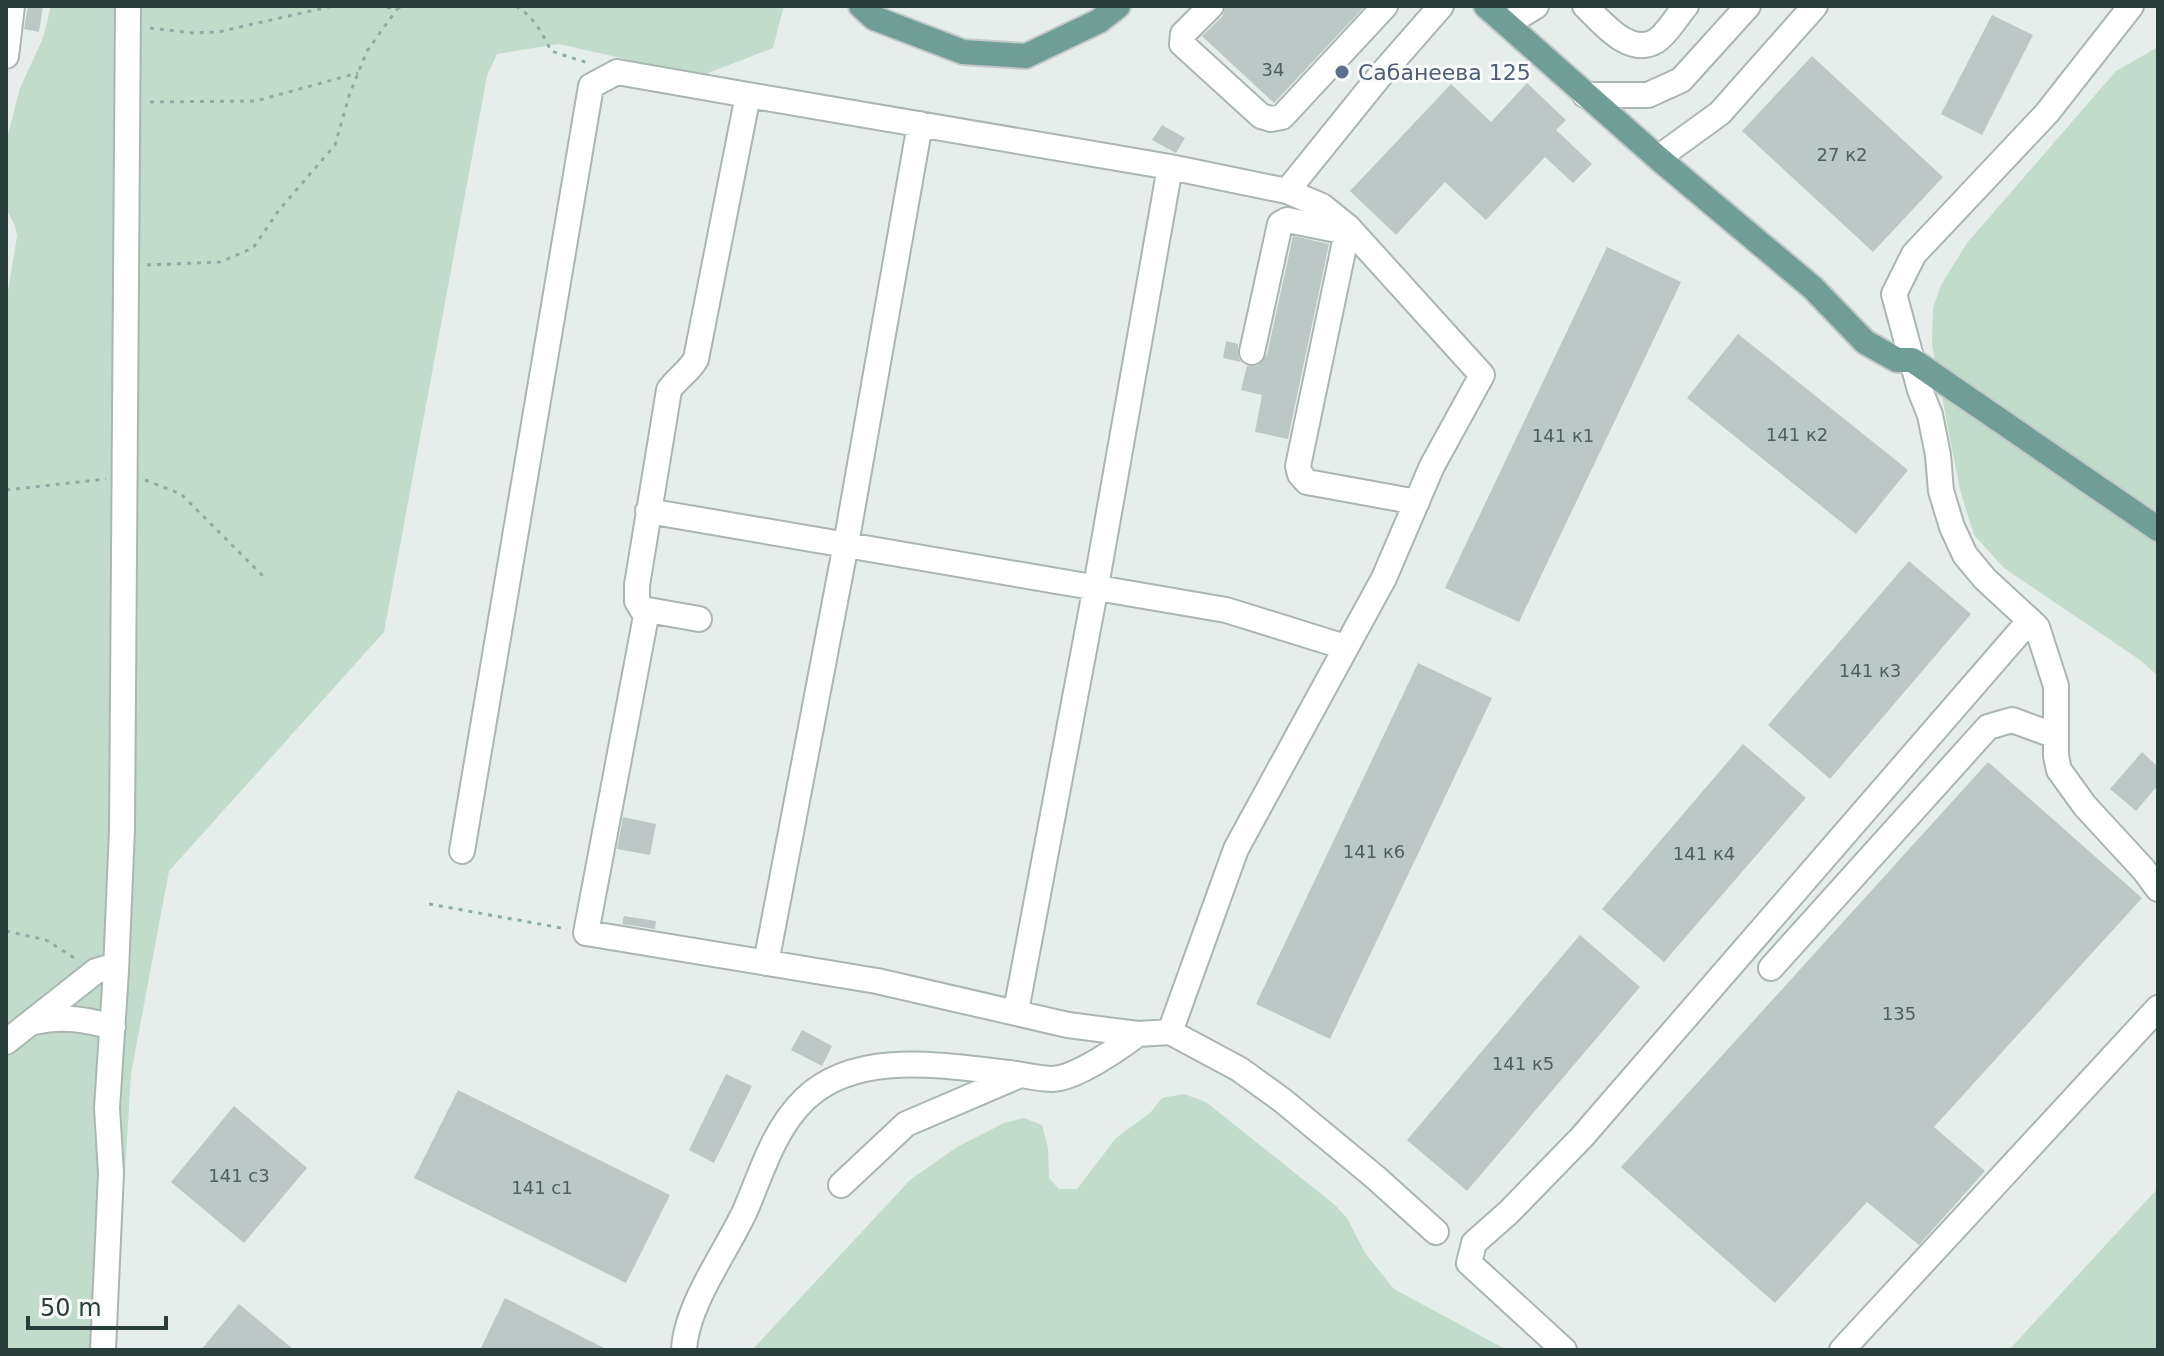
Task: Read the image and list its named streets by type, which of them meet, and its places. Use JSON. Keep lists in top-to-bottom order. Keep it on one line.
{"places":["Сабанеева 125"],"house_numbers":["34","27 к2","141 к2","141 к1","141 к3","141 к6","141 к4","135","141 к5","141 с3","141 с1"],"scale_bar":"50 m"}
